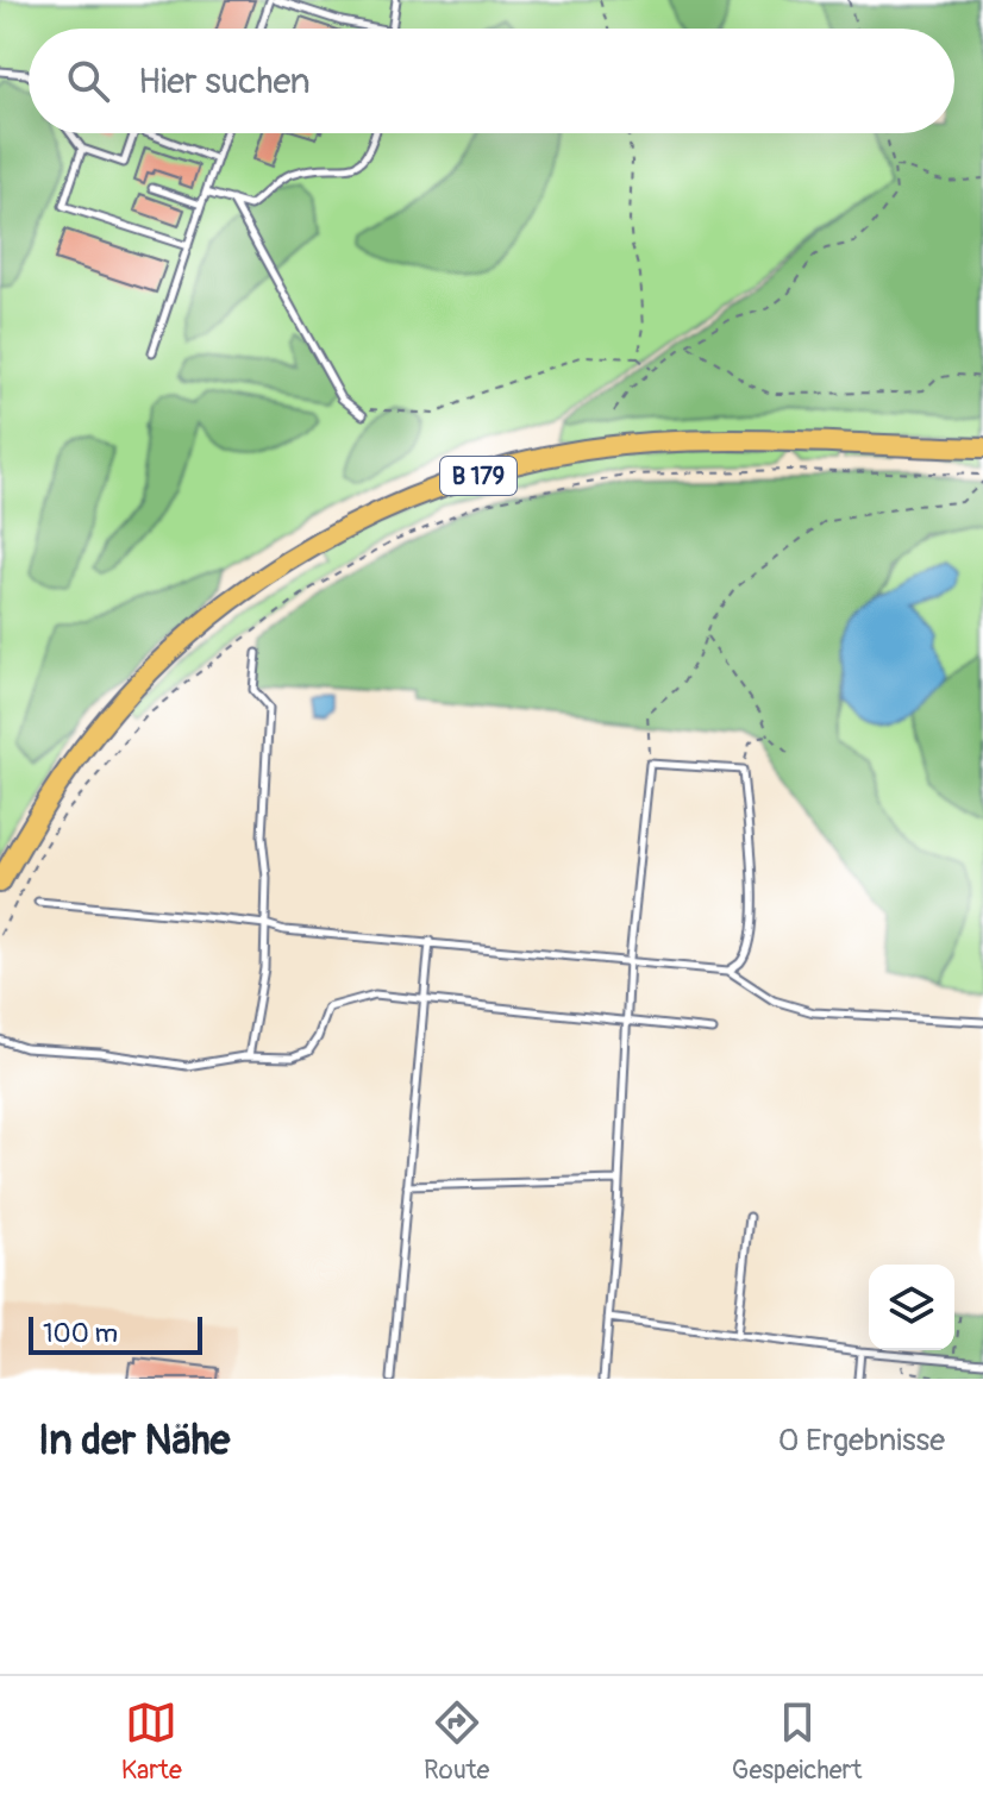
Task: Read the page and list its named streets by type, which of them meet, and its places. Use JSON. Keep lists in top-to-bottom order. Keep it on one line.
{"streets":{"main road":["B 179"]},"scale_bar":"100 m","page":{"search":"Hier suchen","scale":"100 m","heading":["In der Nähe","0 Ergebnisse"],"nav":["Karte","Route","Gespeichert"]}}
